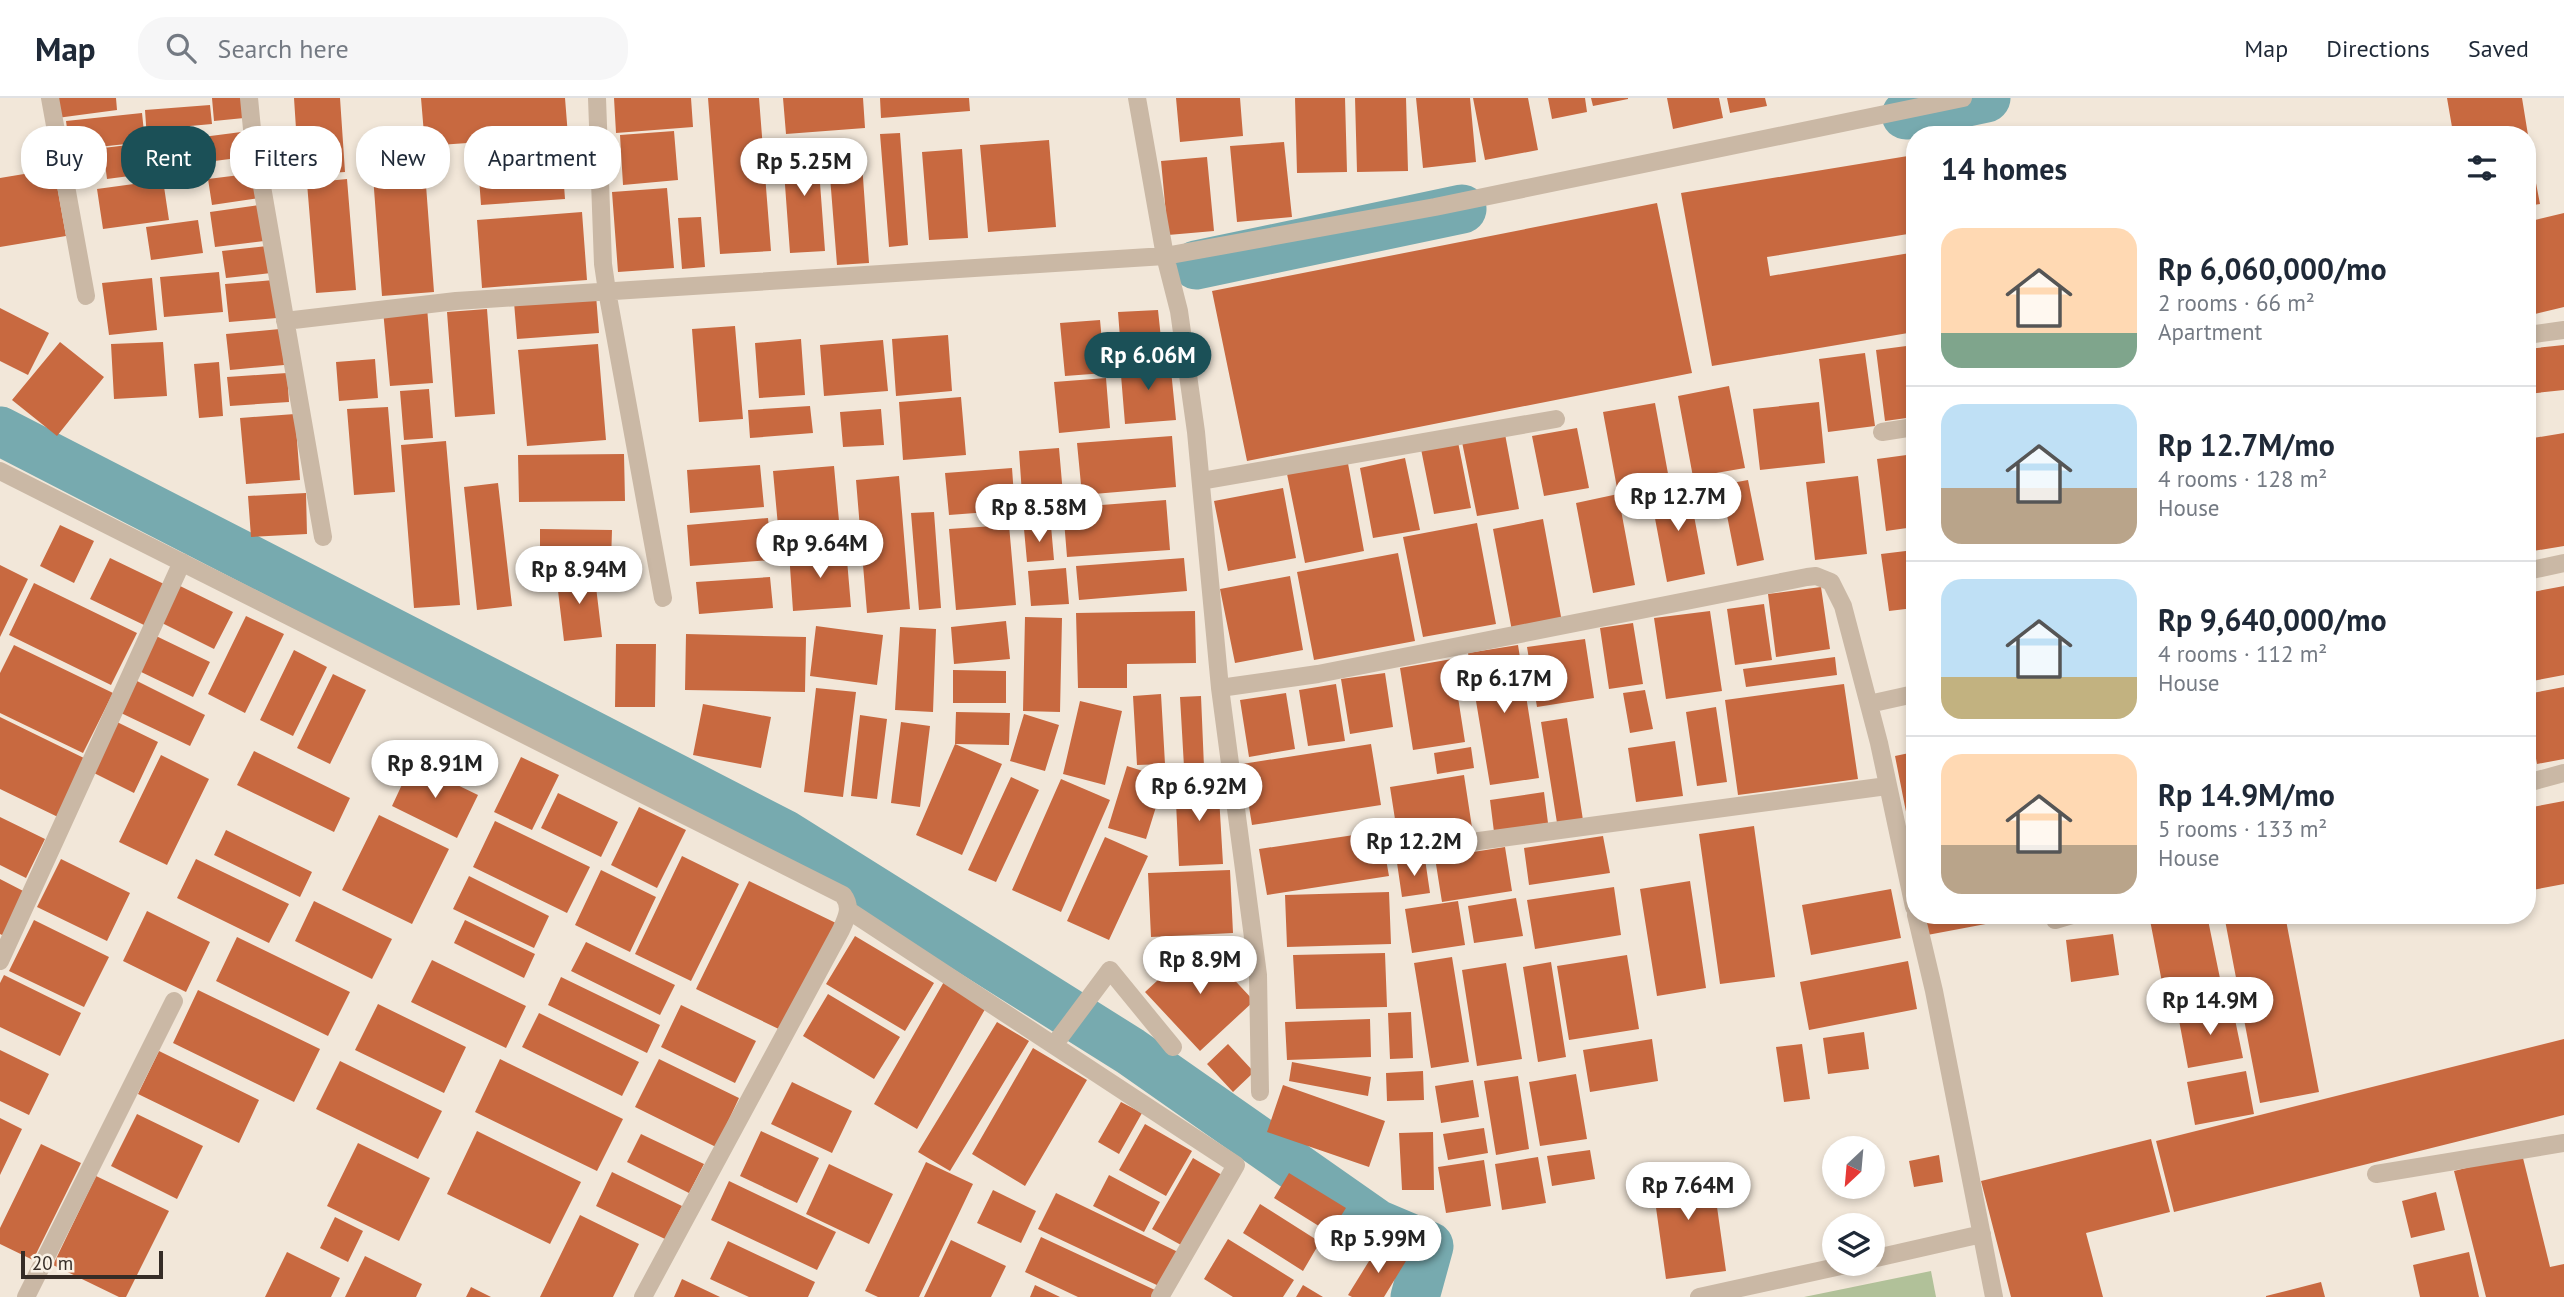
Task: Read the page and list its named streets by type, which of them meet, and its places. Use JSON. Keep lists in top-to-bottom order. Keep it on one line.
{"scale_bar":"20 m","north":"bottom left","page":{"header":"Map","search":"Search here","nav":["Map","Directions","Saved"],"chip":["Buy","Rent","Filters","New","Apartment"],"heading":"14 homes","price":["Rp 5.25M","Rp 6.06M","Rp 12.7M","Rp 8.58M","Rp 9.64M","Rp 8.94M","Rp 6.17M","Rp 8.91M","Rp 6.92M","Rp 12.2M","Rp 8.9M","Rp 14.9M","Rp 7.64M","Rp 5.99M"],"list":[{"name":"Rp 6,060,000/mo","note":"2 rooms · 66 m² · Apartment"},{"name":"Rp 12.7M/mo","note":"4 rooms · 128 m² · House"},{"name":"Rp 9,640,000/mo","note":"4 rooms · 112 m² · House"},{"name":"Rp 14.9M/mo","note":"5 rooms · 133 m² · House"}],"scale":"20 m"}}
